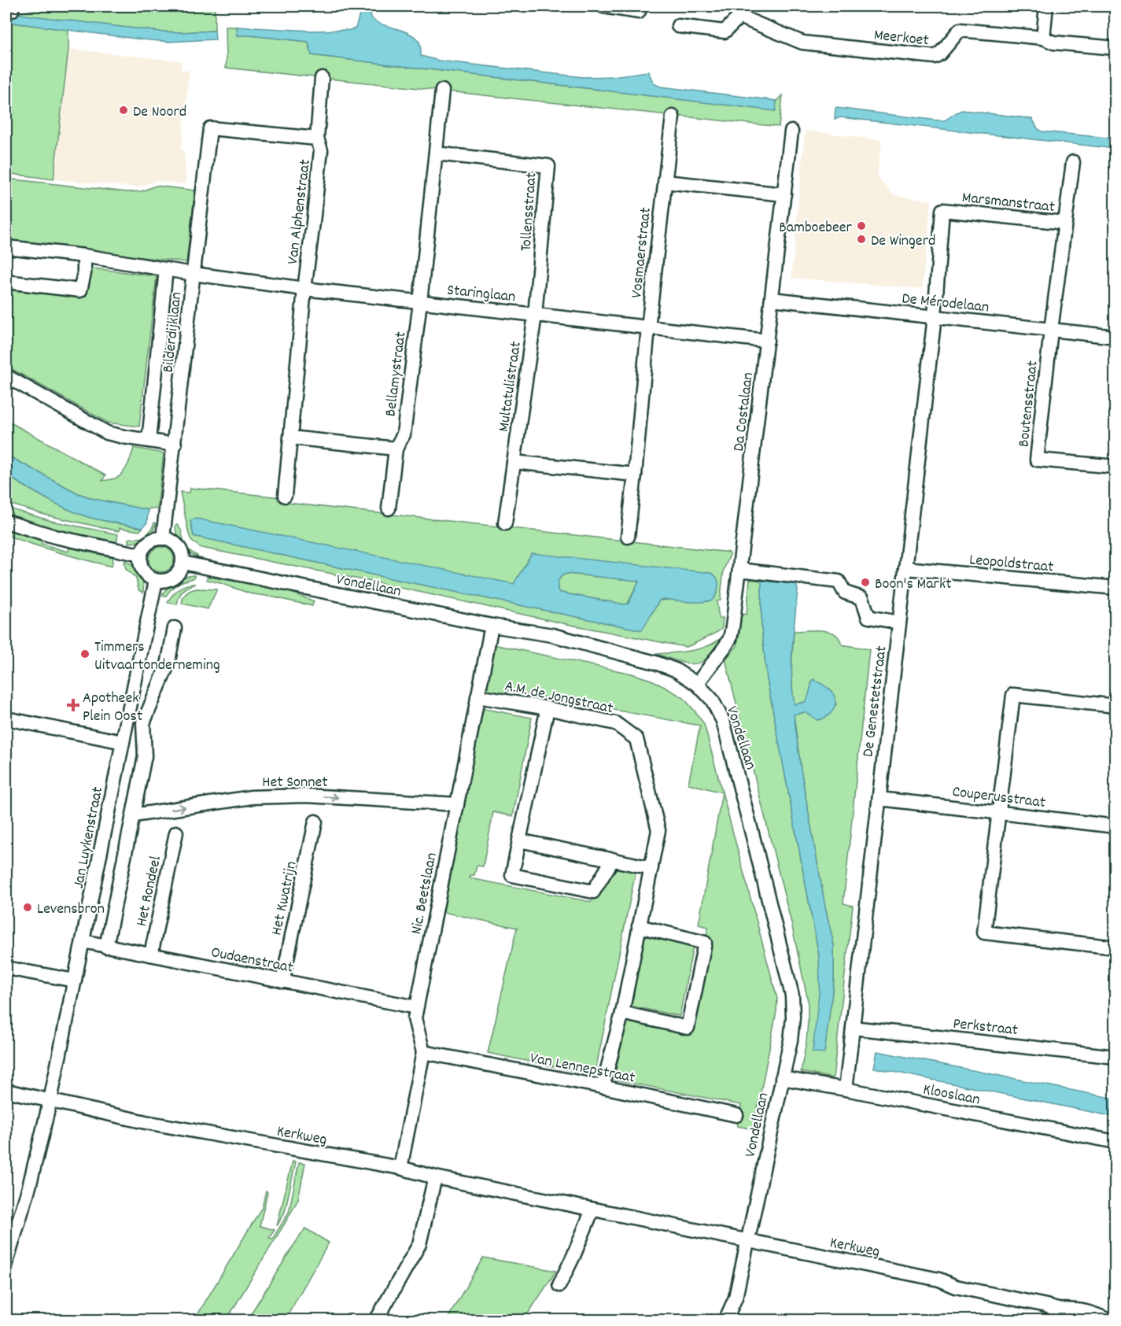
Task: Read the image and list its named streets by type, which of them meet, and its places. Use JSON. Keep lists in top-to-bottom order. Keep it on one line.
{"streets":{"street":["Meerkoet","Marsmanstraat","Van Alphenstraat","Tollensstraat","Vosmaerstraat","Staringlaan","De Mérodelaan","Bilderdijklaan","Bellamystraat","Multatulistraat","Boutensstraat","Da Costalaan","Leopoldstraat","Vondellaan","A.M. de Jongstraat","De Genestetstraat","Het Sonnet","Couperusstraat","Jan Luykenstraat","Het Rondeel","Nic. Beetslaan","Het Kwatrijn","Oudaenstraat","Perkstraat","Van Lennepstraat","Klooslaan","Kerkweg"]},"crossings":[["Marsmanstraat","De Mérodelaan"],["Marsmanstraat","Boutensstraat"],["Marsmanstraat","De Genestetstraat"],["Van Alphenstraat","Staringlaan"],["Van Alphenstraat","Bilderdijklaan"],["Tollensstraat","Staringlaan"],["Tollensstraat","Multatulistraat"],["Vosmaerstraat","Staringlaan"],["Staringlaan","Bilderdijklaan"],["Staringlaan","Bellamystraat"],["Staringlaan","Multatulistraat"],["Staringlaan","Da Costalaan"],["De Mérodelaan","Boutensstraat"],["De Mérodelaan","Da Costalaan"],["De Mérodelaan","De Genestetstraat"],["Bilderdijklaan","Vondellaan"],["Bilderdijklaan","Jan Luykenstraat"],["Da Costalaan","Vondellaan"],["Leopoldstraat","De Genestetstraat"],["Vondellaan","Jan Luykenstraat"],["Vondellaan","Nic. Beetslaan"],["Vondellaan","Klooslaan"],["Vondellaan","Kerkweg"],["A.M. de Jongstraat","Nic. Beetslaan"],["A.M. de Jongstraat","Van Lennepstraat"],["De Genestetstraat","Couperusstraat"],["De Genestetstraat","Perkstraat"],["De Genestetstraat","Klooslaan"],["Het Sonnet","Nic. Beetslaan"],["Jan Luykenstraat","Oudaenstraat"],["Jan Luykenstraat","Kerkweg"],["Het Rondeel","Oudaenstraat"],["Nic. Beetslaan","Oudaenstraat"],["Nic. Beetslaan","Van Lennepstraat"],["Nic. Beetslaan","Kerkweg"],["Het Kwatrijn","Oudaenstraat"]],"one_way":["Het Sonnet"],"places":{"other":["De Noord","Bamboebeer","De Wingerd","Boon's Markt","Timmers Uitvaartonderneming","Levensbron"],"health":["Apotheek Plein Oost"]}}
